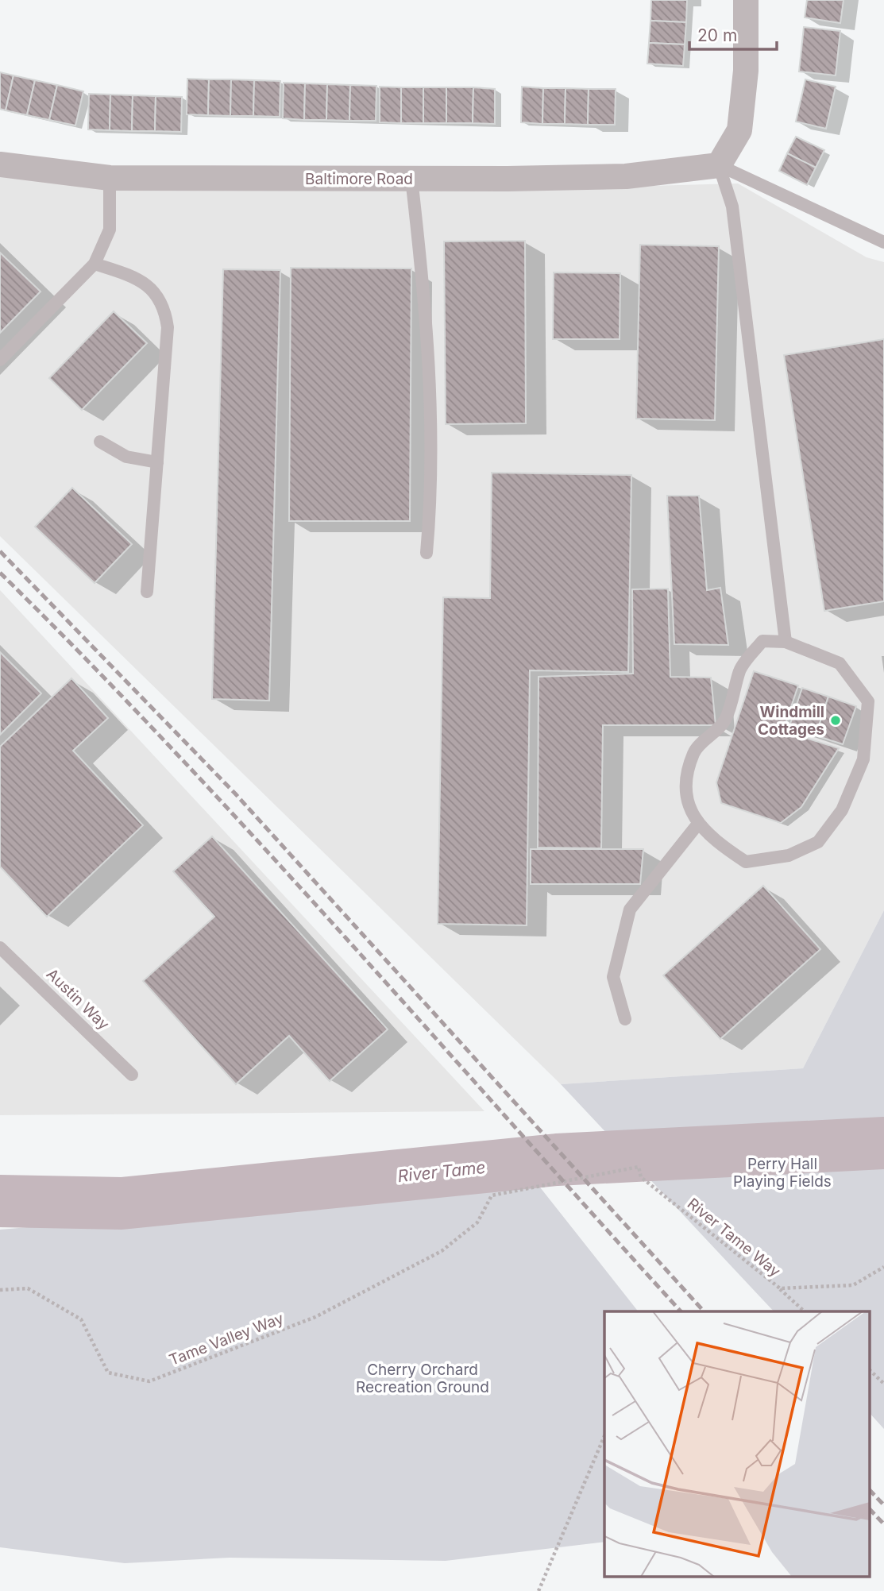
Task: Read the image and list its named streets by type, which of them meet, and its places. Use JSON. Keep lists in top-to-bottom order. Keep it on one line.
{"streets":{"street":["Baltimore Road"],"lane":["Austin Way"],"path":["River Tame Way","Tame Valley Way"]},"crossings":[["River Tame Way","Tame Valley Way"]],"water":["River Tame"],"parks":["Perry Hall Playing Fields","Cherry Orchard Recreation Ground"],"places":["Windmill Cottages"],"scale_bar":"20 m"}
